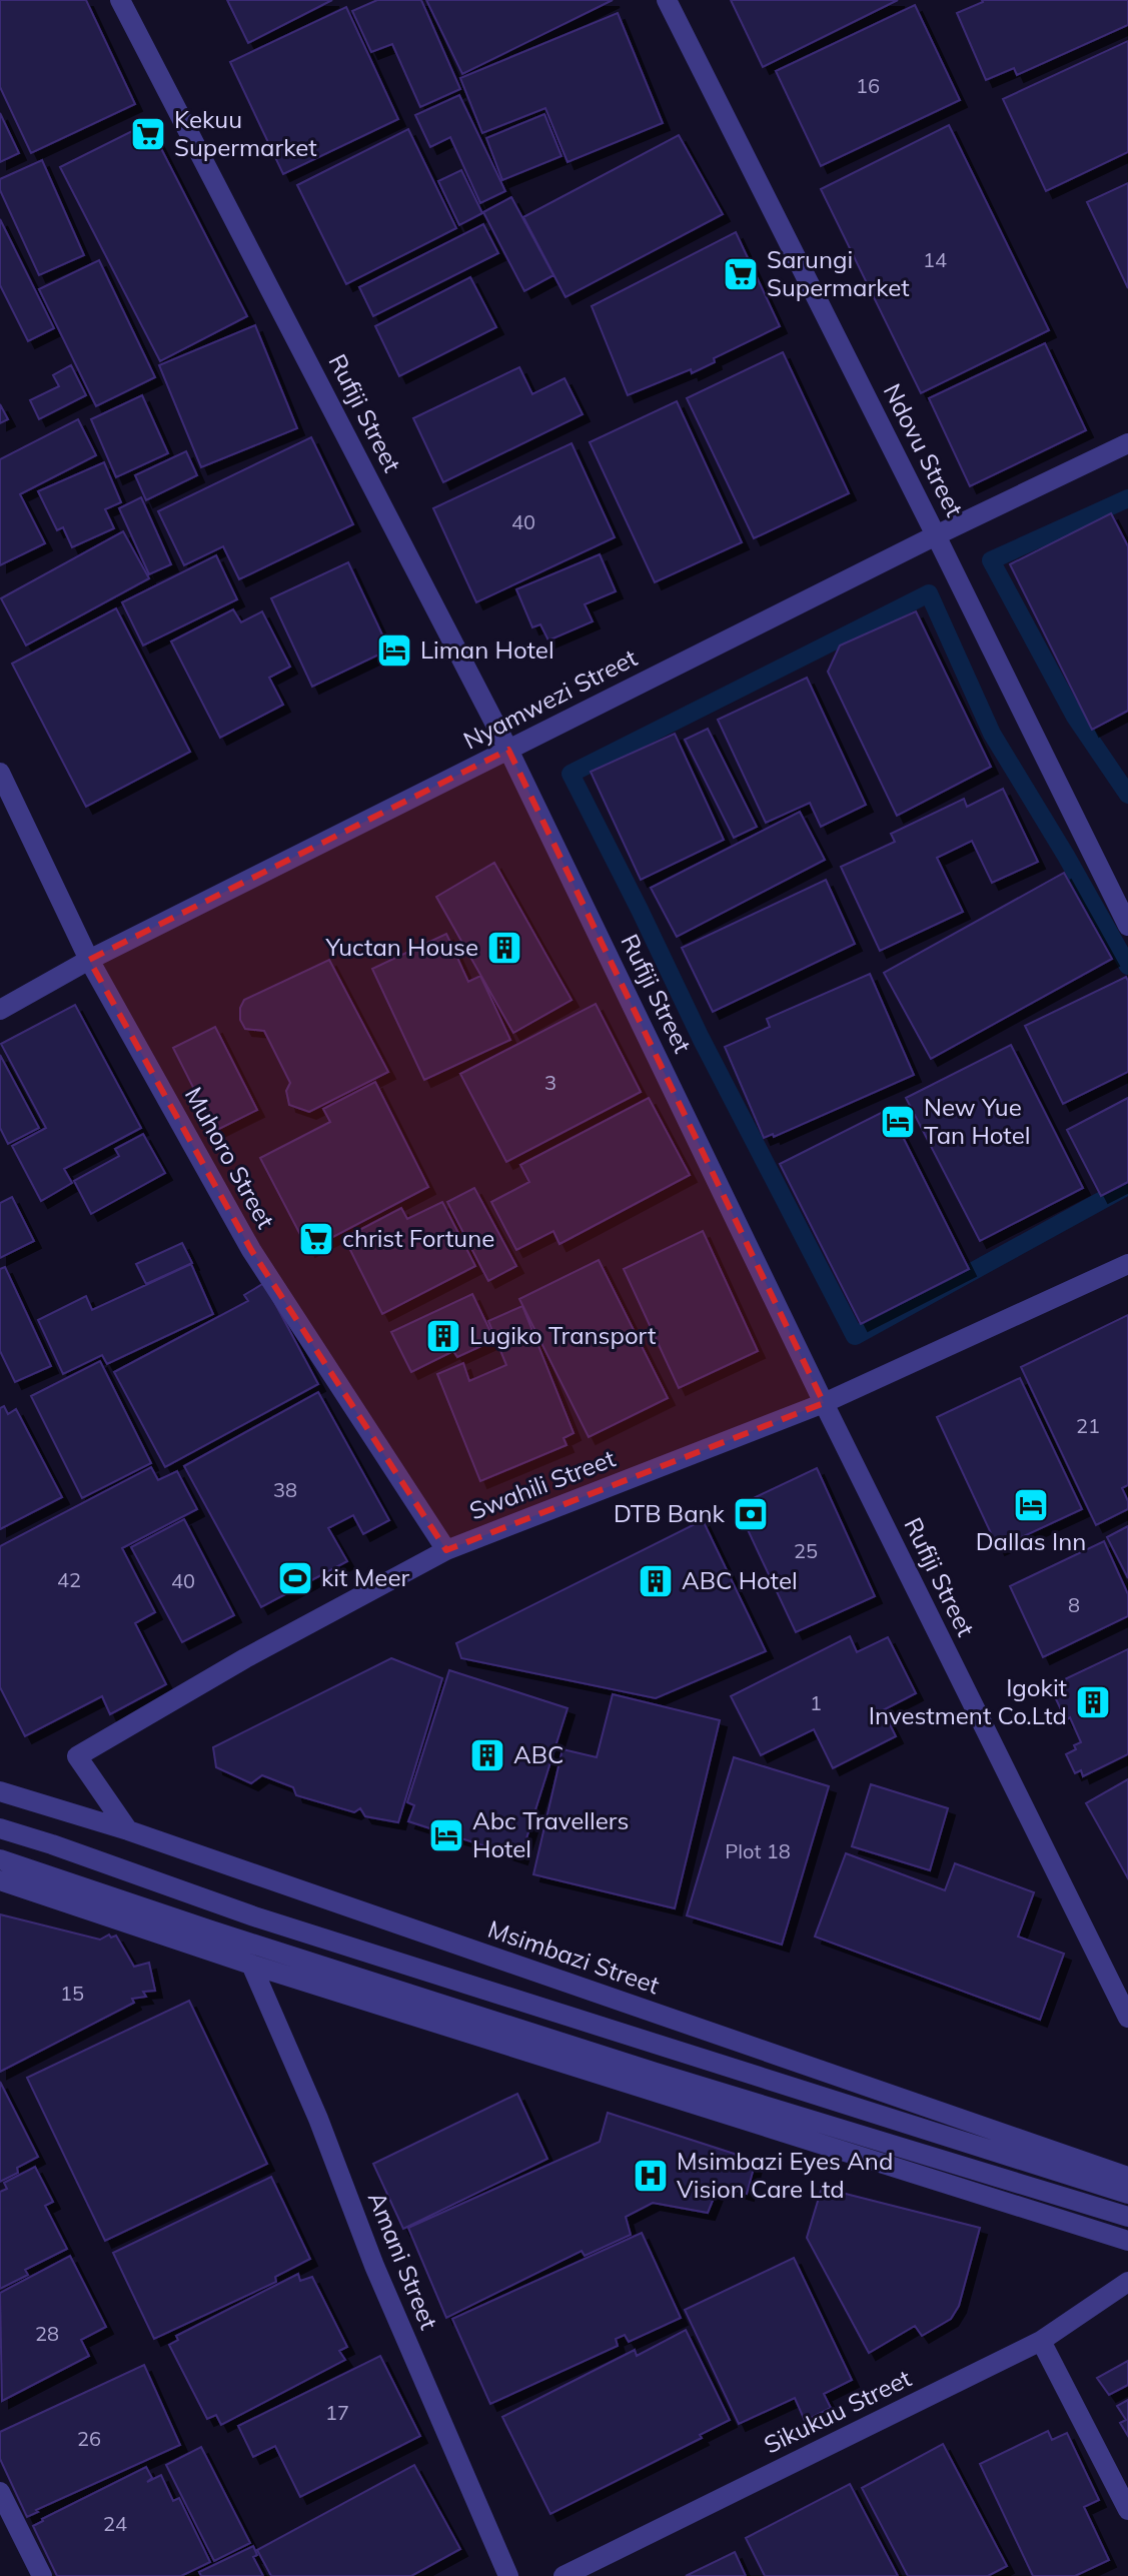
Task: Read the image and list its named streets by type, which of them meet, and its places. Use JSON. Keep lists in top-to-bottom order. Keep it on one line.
{"streets":{"street":["Rufiji Street","Ndovu Street","Nyamwezi Street","Muhoro Street","Swahili Street","Msimbazi Street","Amani Street","Sikukuu Street"]},"crossings":[["Rufiji Street","Nyamwezi Street"],["Rufiji Street","Swahili Street"],["Ndovu Street","Nyamwezi Street"],["Nyamwezi Street","Muhoro Street"],["Muhoro Street","Swahili Street"],["Swahili Street","Msimbazi Street"]],"places":{"supermarket":["Kekuu Supermarket","Sarungi Supermarket","christ Fortune"],"hotel":["Liman Hotel","New Yue Tan Hotel","Dallas Inn","Abc Travellers Hotel"],"building":["Yuctan House","Lugiko Transport","ABC Hotel","Igokit Investment Co.Ltd","ABC"],"bank":["DTB Bank"],"sports":["kit Meer"],"hospital":["Msimbazi Eyes And Vision Care Ltd"]},"house_numbers":["16","14","40","3","21","38","25","42","40","8","1","Plot 18","15","28","17","26","24"]}
